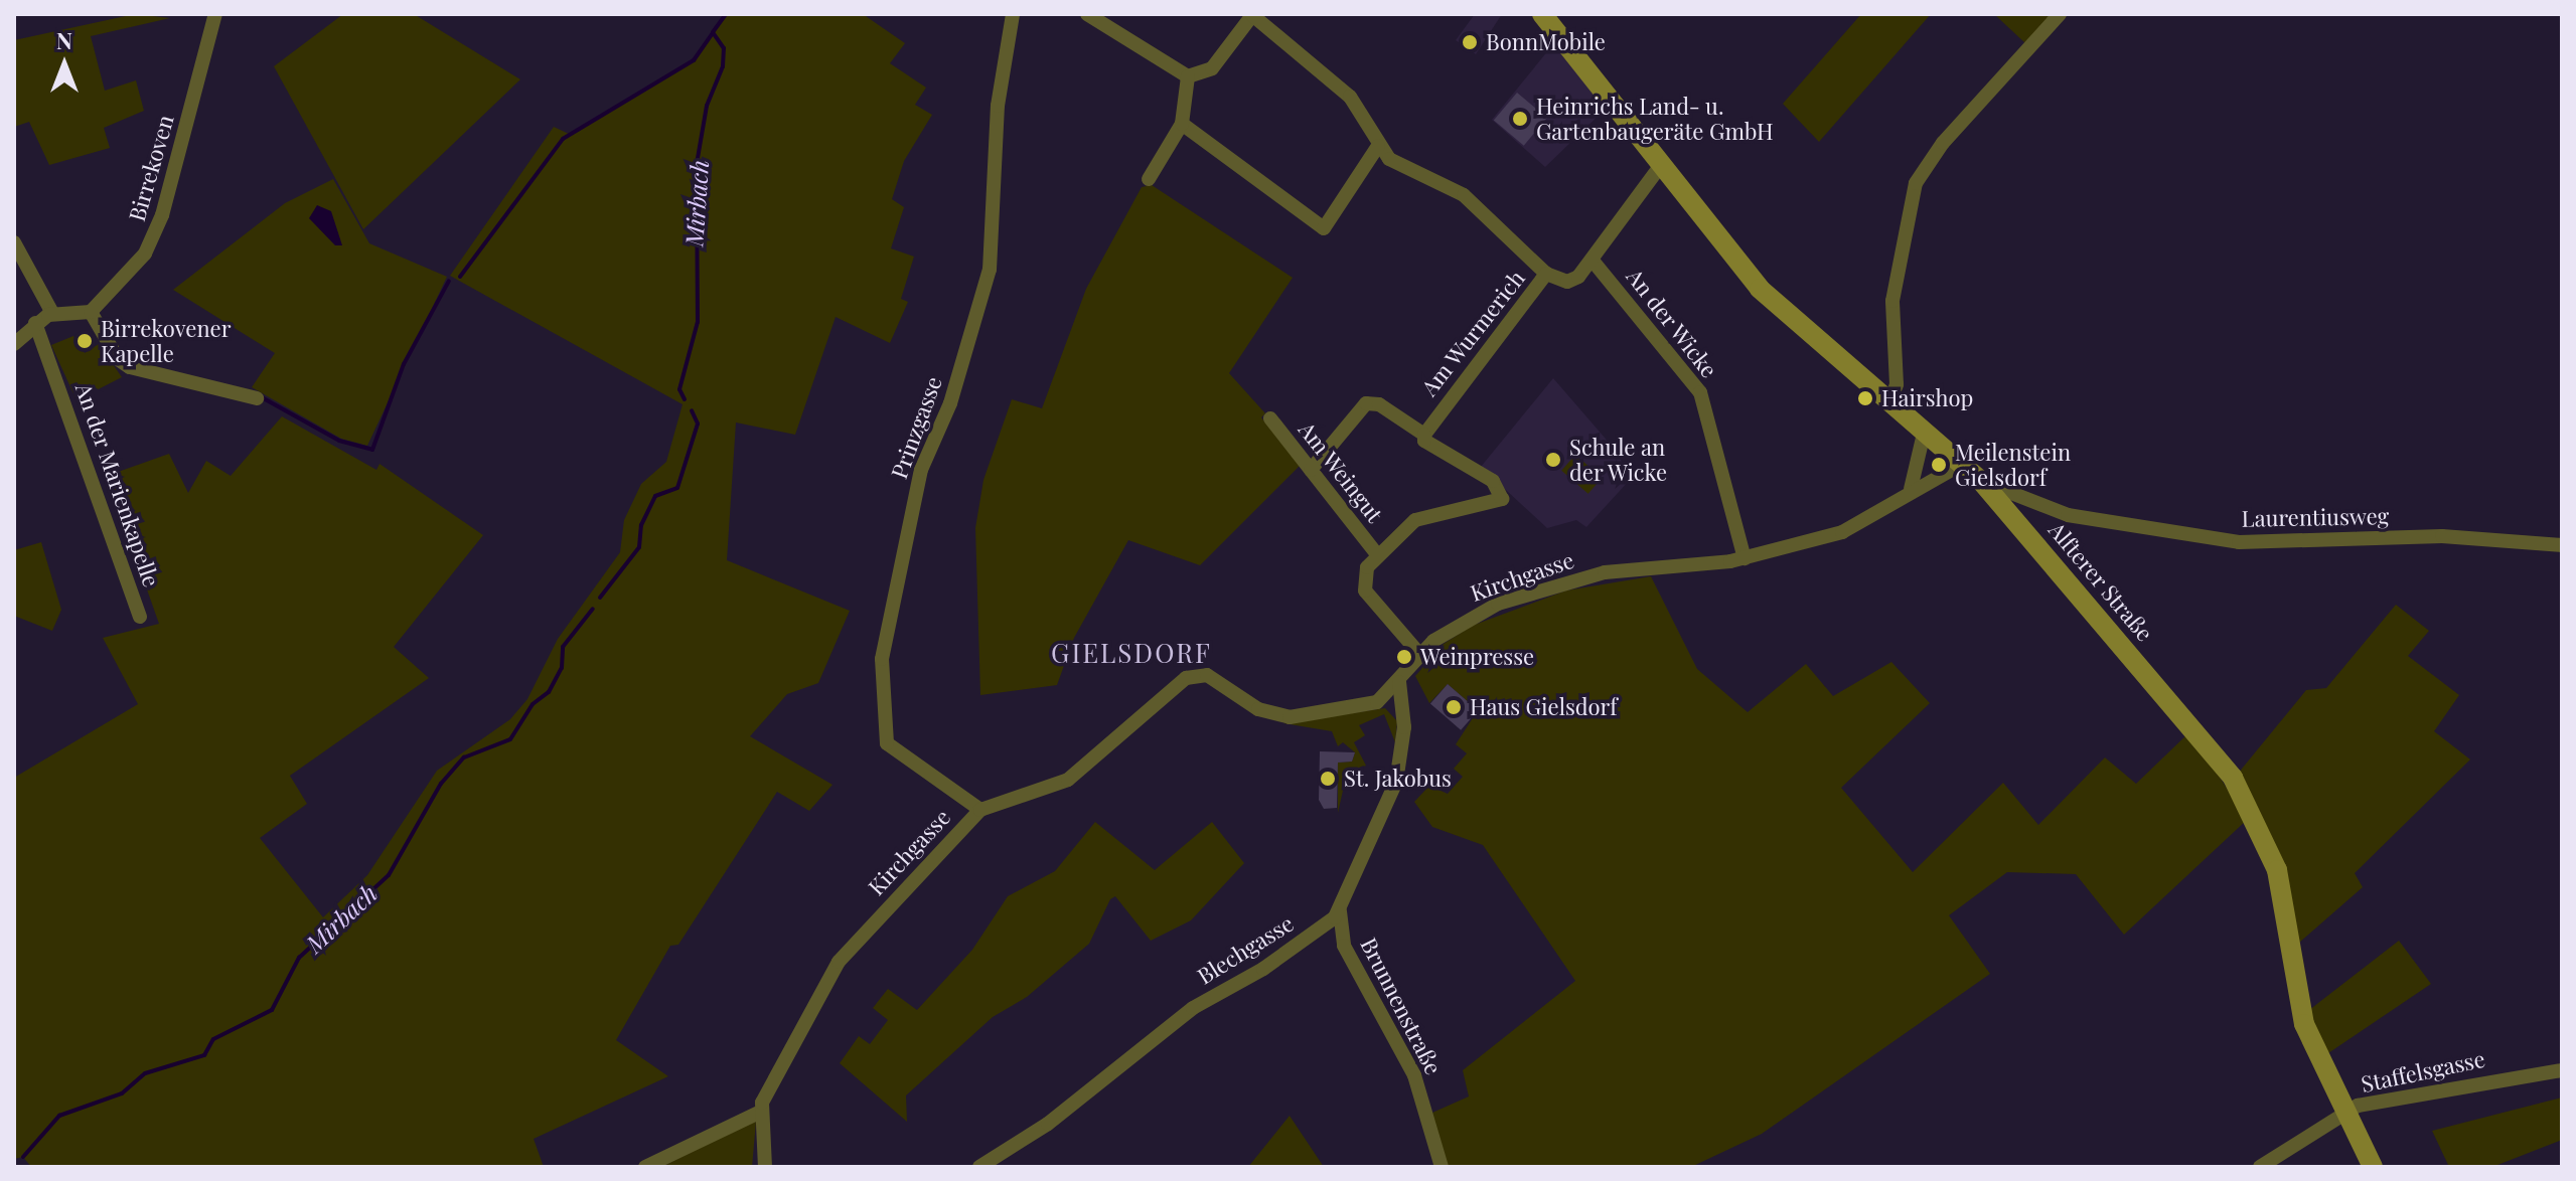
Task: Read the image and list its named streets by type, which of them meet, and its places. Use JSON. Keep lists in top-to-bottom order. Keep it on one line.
{"streets":{"street":["Birrekoven","An der Wicke","Am Wurmerich","Prinzgasse","Am Weingut","An der Marienkapelle","Laurentiusweg","Kirchgasse","Alfterer Straße","Blechgasse","Brunnenstraße","Staffelsgasse"]},"crossings":[["An der Wicke","Am Wurmerich"],["An der Wicke","Kirchgasse"],["Am Wurmerich","Alfterer Straße"],["Prinzgasse","Kirchgasse"],["Laurentiusweg","Alfterer Straße"],["Kirchgasse","Alfterer Straße"],["Kirchgasse","Blechgasse"],["Alfterer Straße","Staffelsgasse"],["Blechgasse","Brunnenstraße"]],"districts":["GIELSDORF"],"water":["Mirbach"],"places":["BonnMobile","Heinrichs Land- u. Gartenbaugeräte GmbH","Birrekovener Kapelle","Hairshop","Schule an der Wicke","Meilenstein Gielsdorf","Weinpresse","Haus Gielsdorf","St. Jakobus"],"north":"top"}
